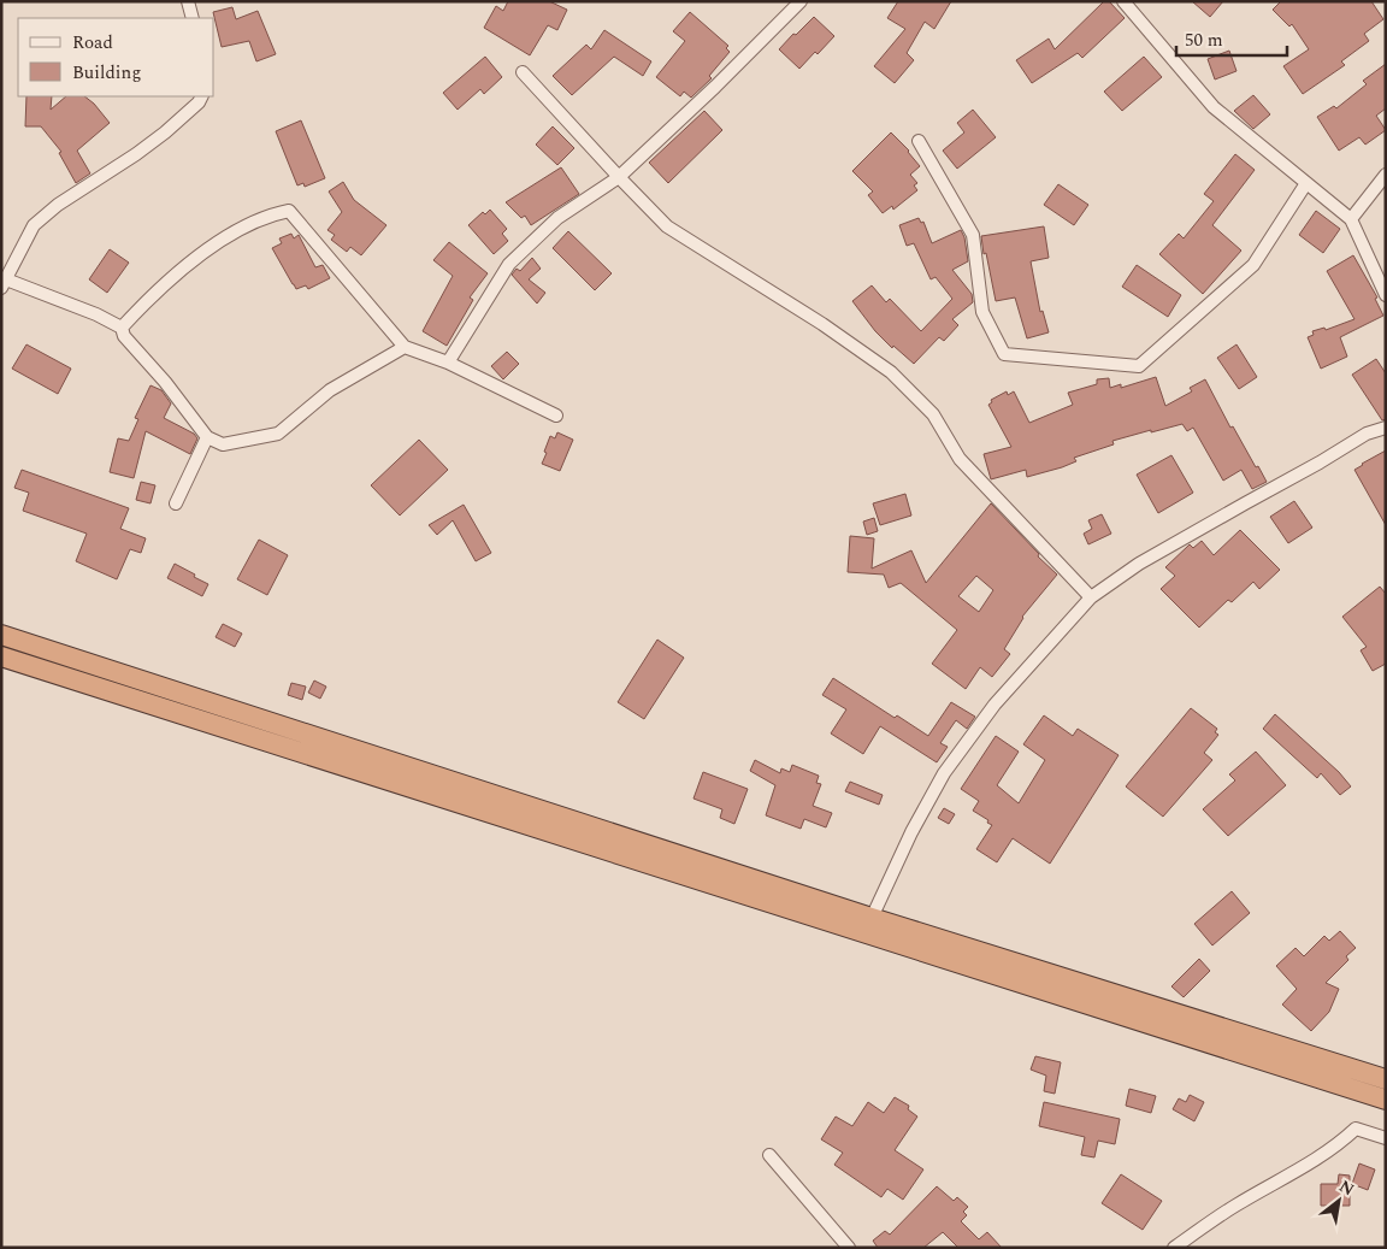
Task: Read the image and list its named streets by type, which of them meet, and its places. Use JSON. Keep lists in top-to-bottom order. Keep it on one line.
{"legend":["Road","Building"],"scale_bar":"50 m","north":"top right"}
